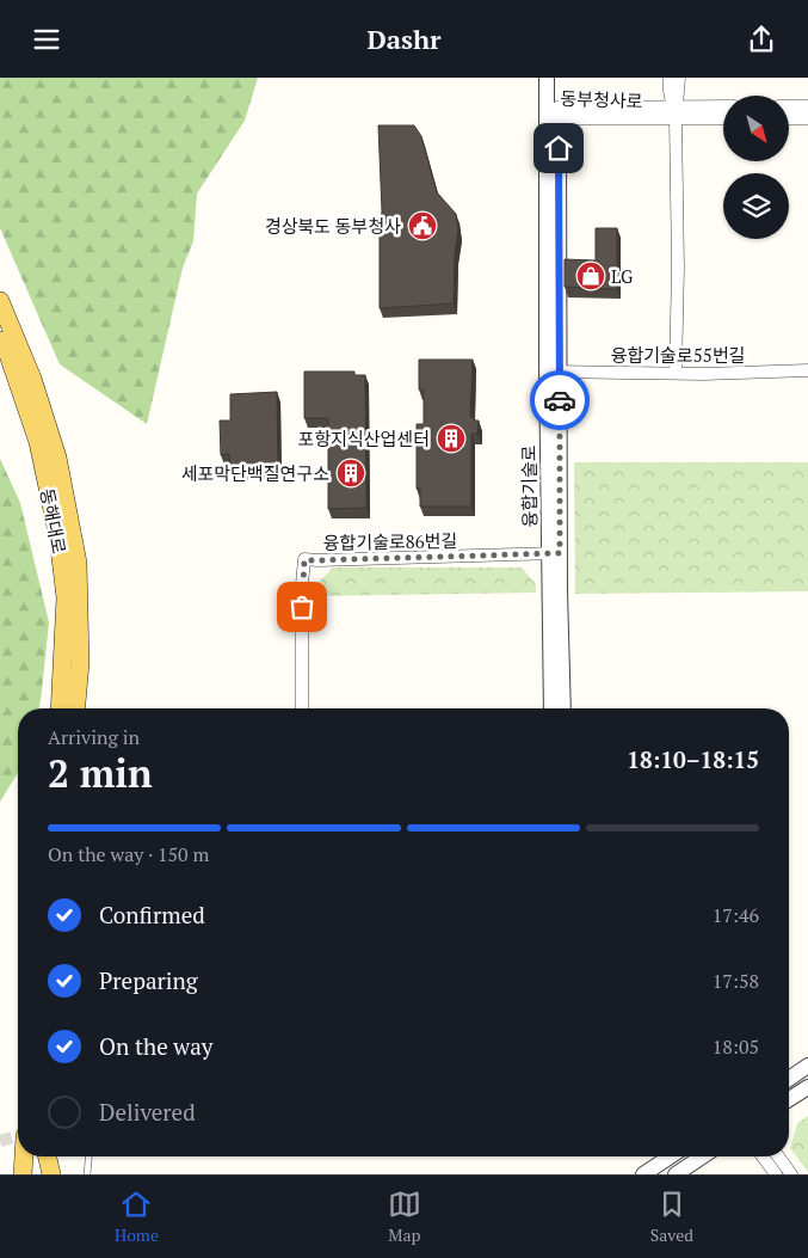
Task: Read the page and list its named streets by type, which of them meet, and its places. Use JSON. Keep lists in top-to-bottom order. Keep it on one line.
{"streets":{"main road":["동해대로"],"street":["동부청사로","융합기술로55번길","융합기술로","융합기술로86번길"]},"crossings":[["동부청사로","융합기술로"],["융합기술로55번길","융합기술로"],["융합기술로","융합기술로86번길"]],"places":{"public building":["경상북도 동부청사"],"shop":["LG"],"building":["포항지식산업센터","세포막단백질연구소"]},"north":"bottom right","page":{"header":"Dashr","heading":["2 min","Arriving in","18:10–18:15"],"bar":"On the way · 150 m","list":[["Confirmed","17:46"],["Preparing","17:58"],["On the way","18:05"],"Delivered"],"tabs":["Home","Map","Saved"]}}
